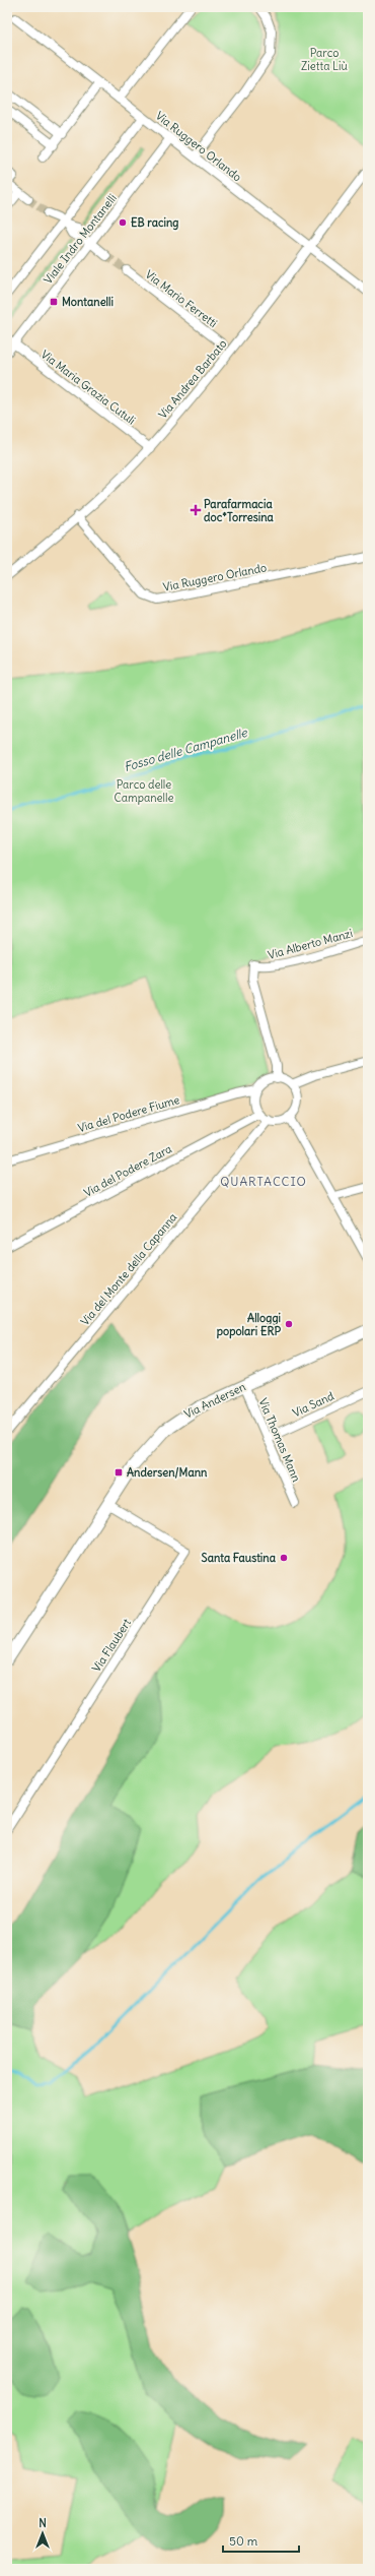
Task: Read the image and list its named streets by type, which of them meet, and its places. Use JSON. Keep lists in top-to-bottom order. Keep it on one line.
{"streets":{"street":["Via Ruggero Orlando","Viale Indro Montanelli","Via Mario Ferretti","Via Andrea Barbato","Via Maria Grazia Cutuli","Via Alberto Manzi","Via del Podere Fiume","Via del Podere Zara","Via del Monte della Capanna","Via Andersen","Via Sand","Via Thomas Mann","Via Flaubert"]},"crossings":[["Via Ruggero Orlando","Viale Indro Montanelli"],["Via Ruggero Orlando","Via Andrea Barbato"],["Viale Indro Montanelli","Via Maria Grazia Cutuli"],["Via Andrea Barbato","Via Maria Grazia Cutuli"],["Via Alberto Manzi","Via del Podere Fiume"],["Via Alberto Manzi","Via del Podere Zara"],["Via Alberto Manzi","Via del Monte della Capanna"],["Via del Podere Fiume","Via del Podere Zara"],["Via del Podere Fiume","Via del Monte della Capanna"],["Via del Podere Zara","Via del Monte della Capanna"],["Via Andersen","Via Thomas Mann"],["Via Andersen","Via Flaubert"],["Via Sand","Via Thomas Mann"]],"districts":["QUARTACCIO"],"water":["Fosso delle Campanelle"],"parks":["Parco Zietta Liù","Parco delle Campanelle"],"places":{"other":["EB racing","Alloggi popolari ERP","Santa Faustina"],"transit":["Montanelli","Andersen/Mann"],"health":["Parafarmacia doc*Torresina"]},"scale_bar":"50 m","north":"top"}
